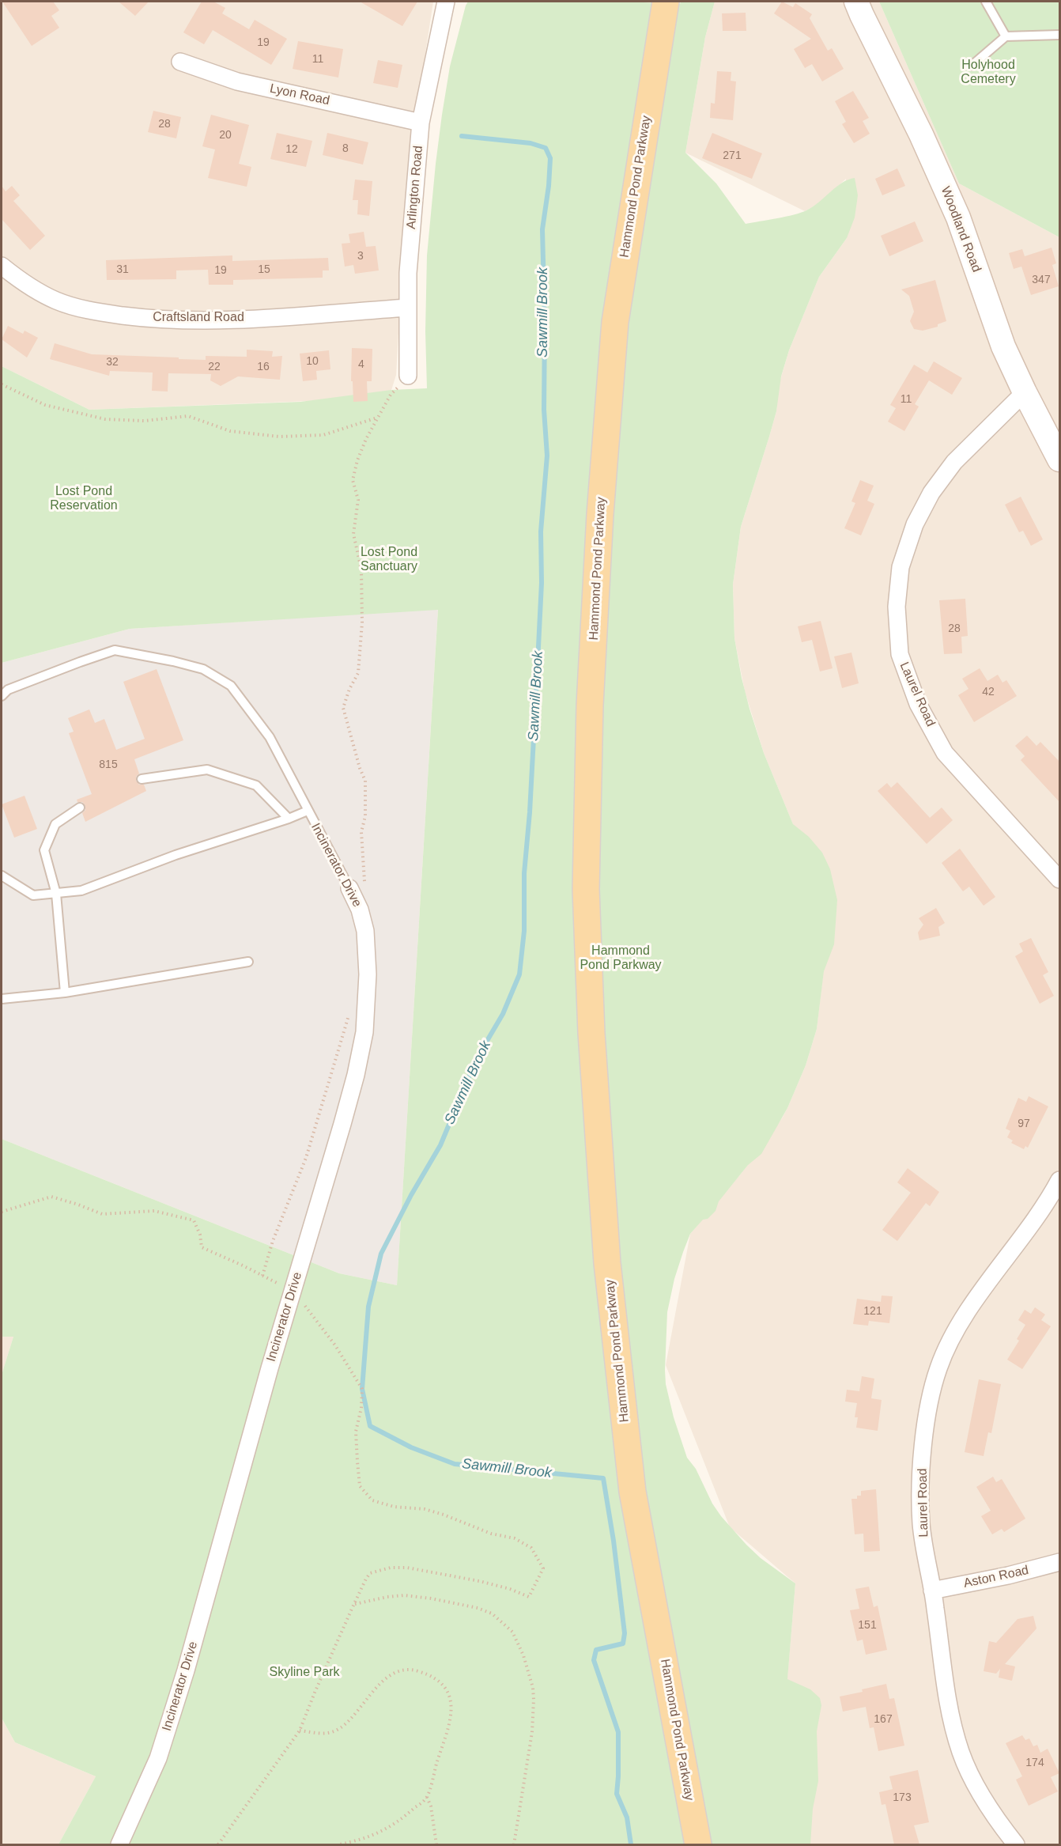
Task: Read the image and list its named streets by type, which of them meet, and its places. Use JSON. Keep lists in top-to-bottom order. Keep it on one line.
{"streets":{"main road":["Hammond Pond Parkway"],"street":["Lyon Road","Arlington Road","Woodland Road","Craftsland Road","Laurel Road","Incinerator Drive","Aston Road"]},"crossings":[["Lyon Road","Arlington Road"],["Arlington Road","Craftsland Road"],["Woodland Road","Laurel Road"],["Laurel Road","Aston Road"]],"water":["Sawmill Brook"],"parks":["Holyhood Cemetery","Lost Pond Reservation","Lost Pond Sanctuary","Hammond Pond Parkway","Skyline Park"],"house_numbers":["19","11","28","20","8","12","271","3","31","15","19","347","10","32","4","22","16","11","28","42","815","97","121","151","167","174","173"]}
